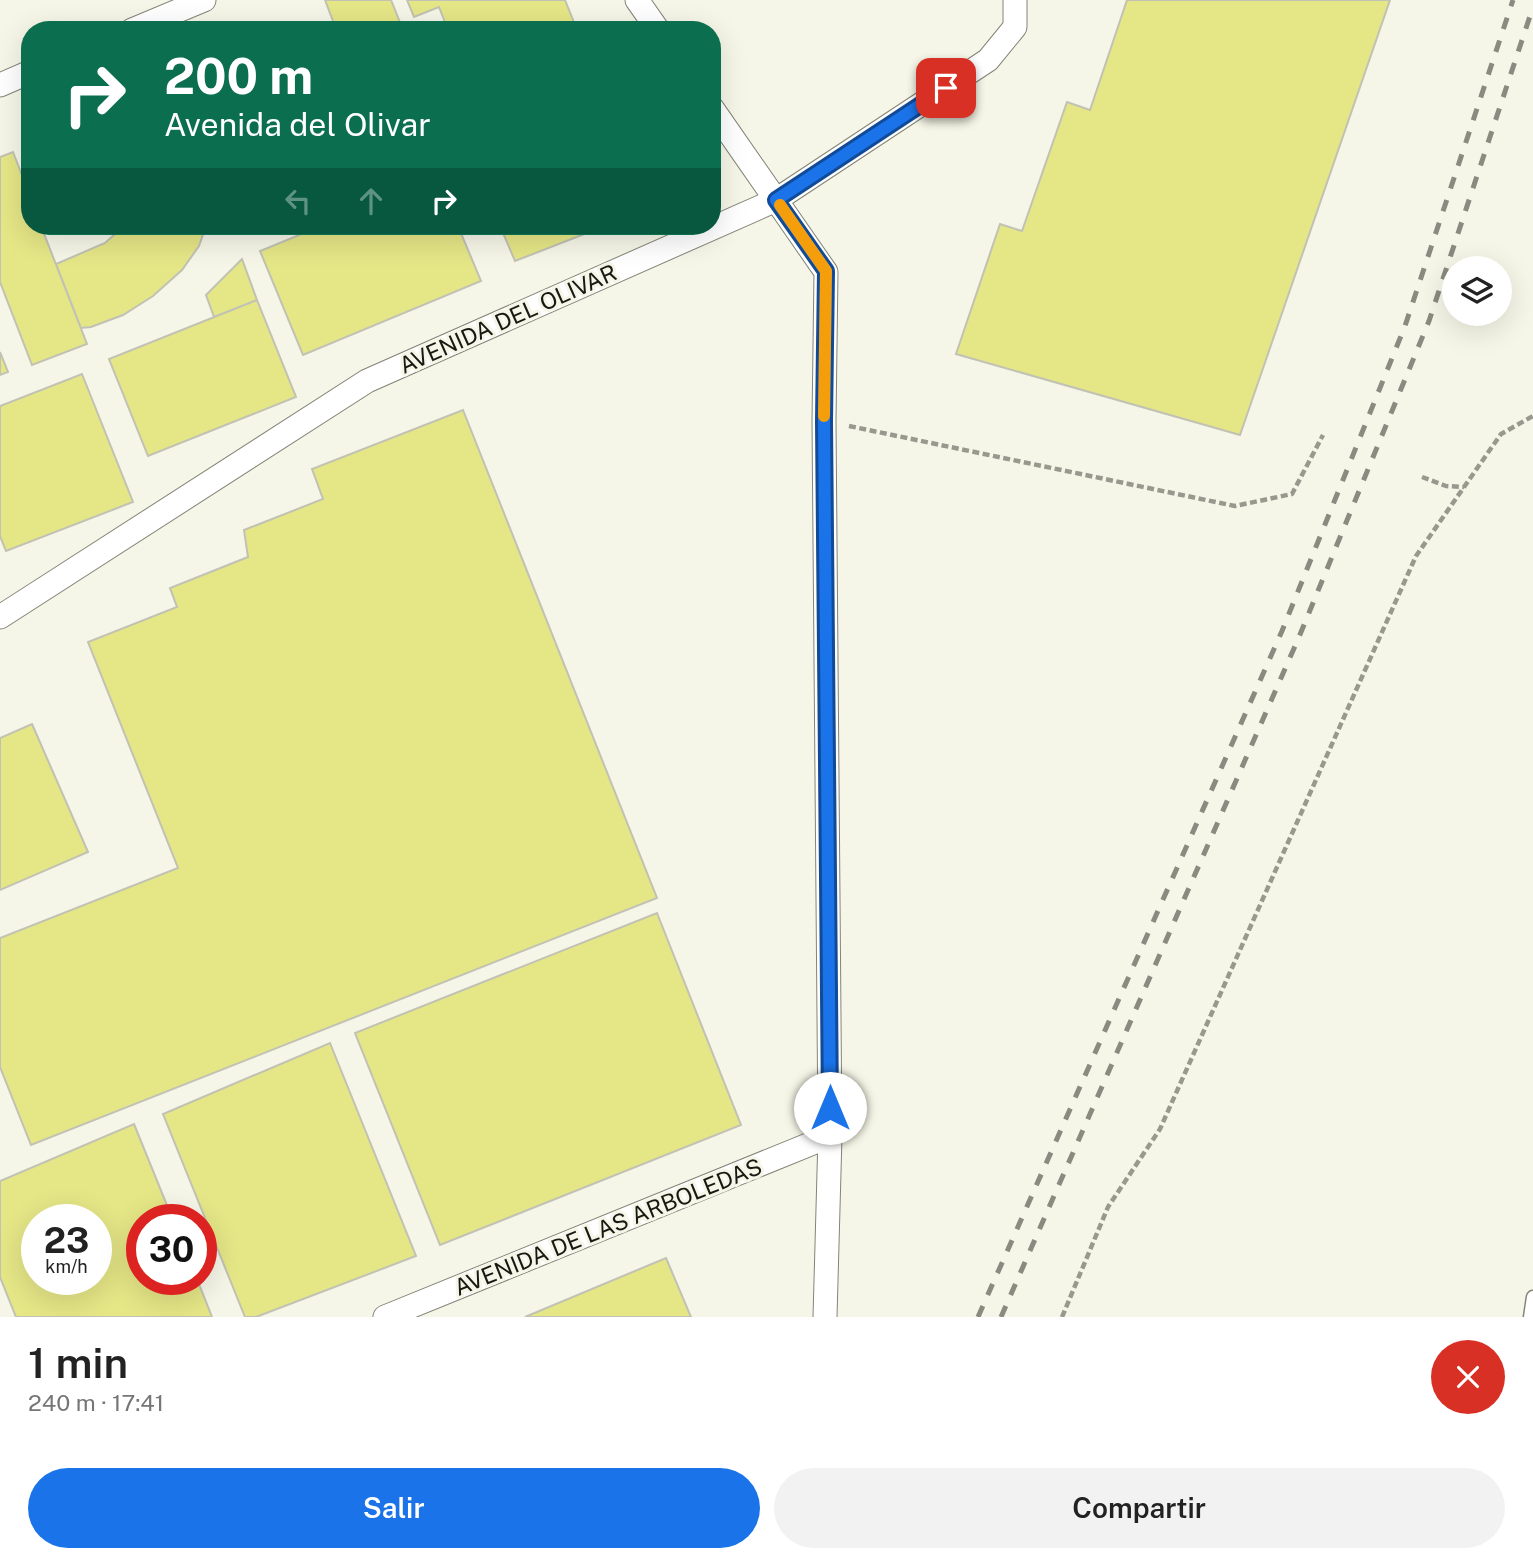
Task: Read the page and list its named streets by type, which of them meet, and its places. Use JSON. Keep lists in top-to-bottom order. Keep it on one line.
{"streets":{"street":["AVENIDA DEL OLIVAR","AVENIDA DE LAS ARBOLEDAS"]},"page":{"turn":["200 m","Avenida del Olivar"],"speed":"23 km/h","limit":"30","heading":["1 min","240 m · 17:41"],"buttons":["Salir","Compartir"]}}
